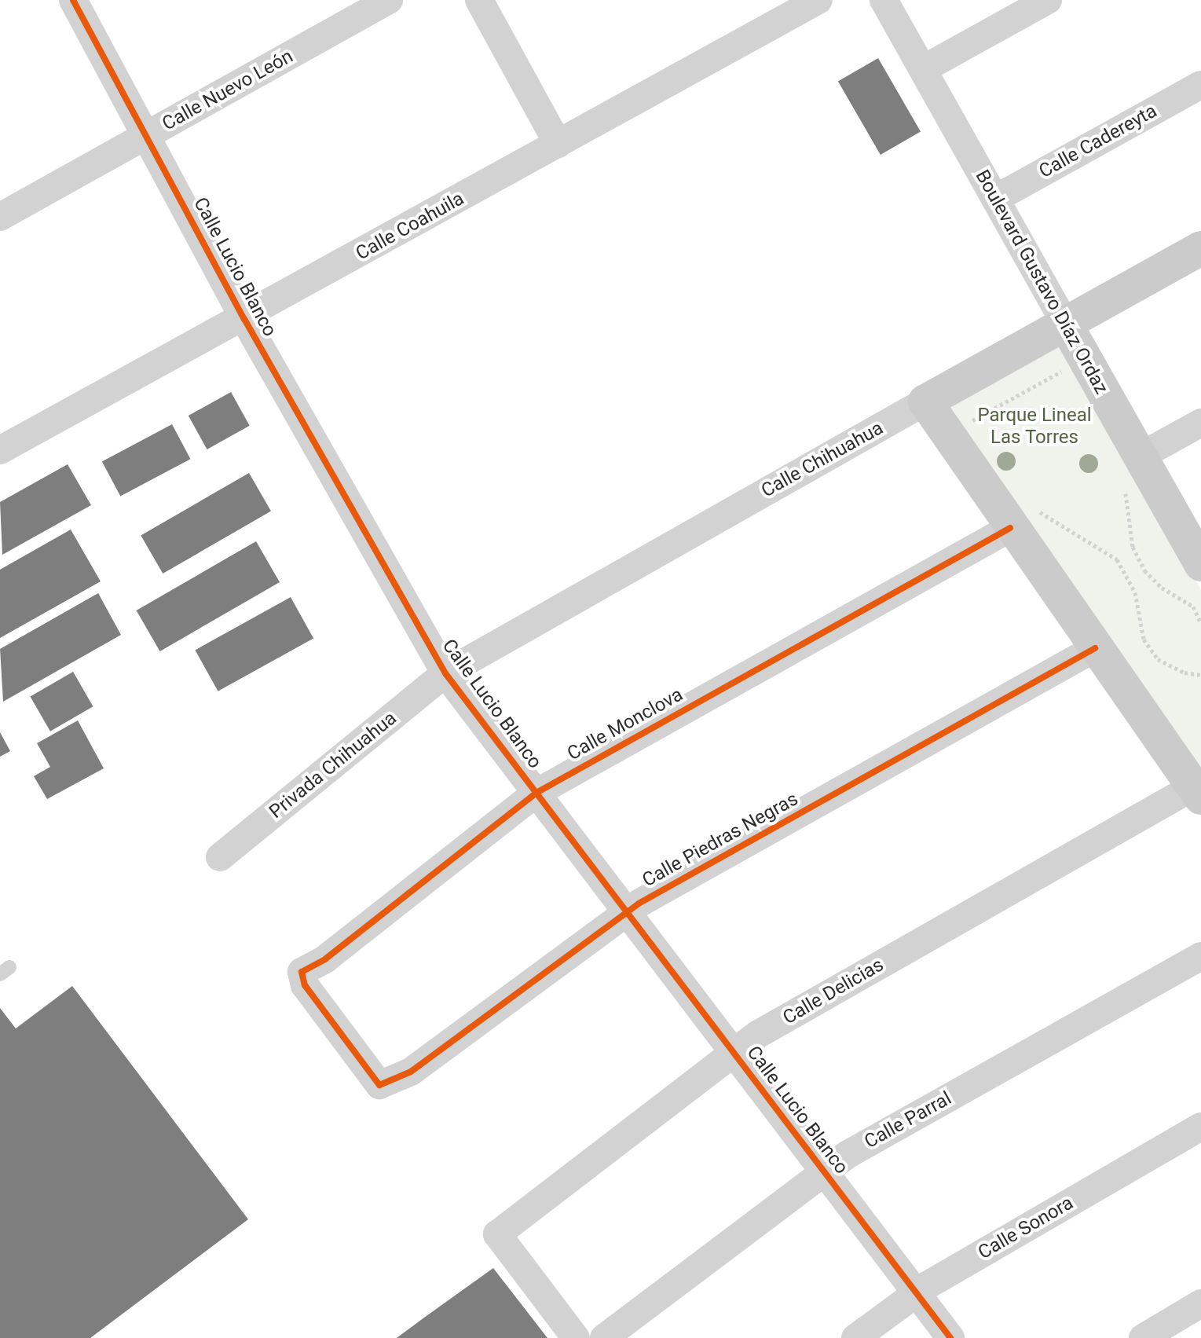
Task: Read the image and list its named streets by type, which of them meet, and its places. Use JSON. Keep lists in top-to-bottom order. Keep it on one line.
{"streets":{"street":["Calle Nuevo León","Calle Cadereyta","Calle Coahuila","Calle Lucio Blanco","Boulevard Gustavo Díaz Ordaz","Calle Chihuahua","Calle Monclova","Privada Chihuahua","Calle Piedras Negras","Calle Delicias","Calle Parral","Calle Sonora"]},"crossings":[["Calle Nuevo León","Calle Lucio Blanco"],["Calle Cadereyta","Boulevard Gustavo Díaz Ordaz"],["Calle Coahuila","Calle Lucio Blanco"],["Calle Lucio Blanco","Calle Chihuahua"],["Calle Lucio Blanco","Calle Monclova"],["Calle Lucio Blanco","Privada Chihuahua"],["Calle Lucio Blanco","Calle Piedras Negras"],["Calle Lucio Blanco","Calle Delicias"],["Calle Lucio Blanco","Calle Parral"],["Calle Lucio Blanco","Calle Sonora"],["Boulevard Gustavo Díaz Ordaz","Calle Chihuahua"],["Calle Chihuahua","Privada Chihuahua"],["Calle Monclova","Calle Piedras Negras"]],"parks":["Parque Lineal Las Torres"]}
